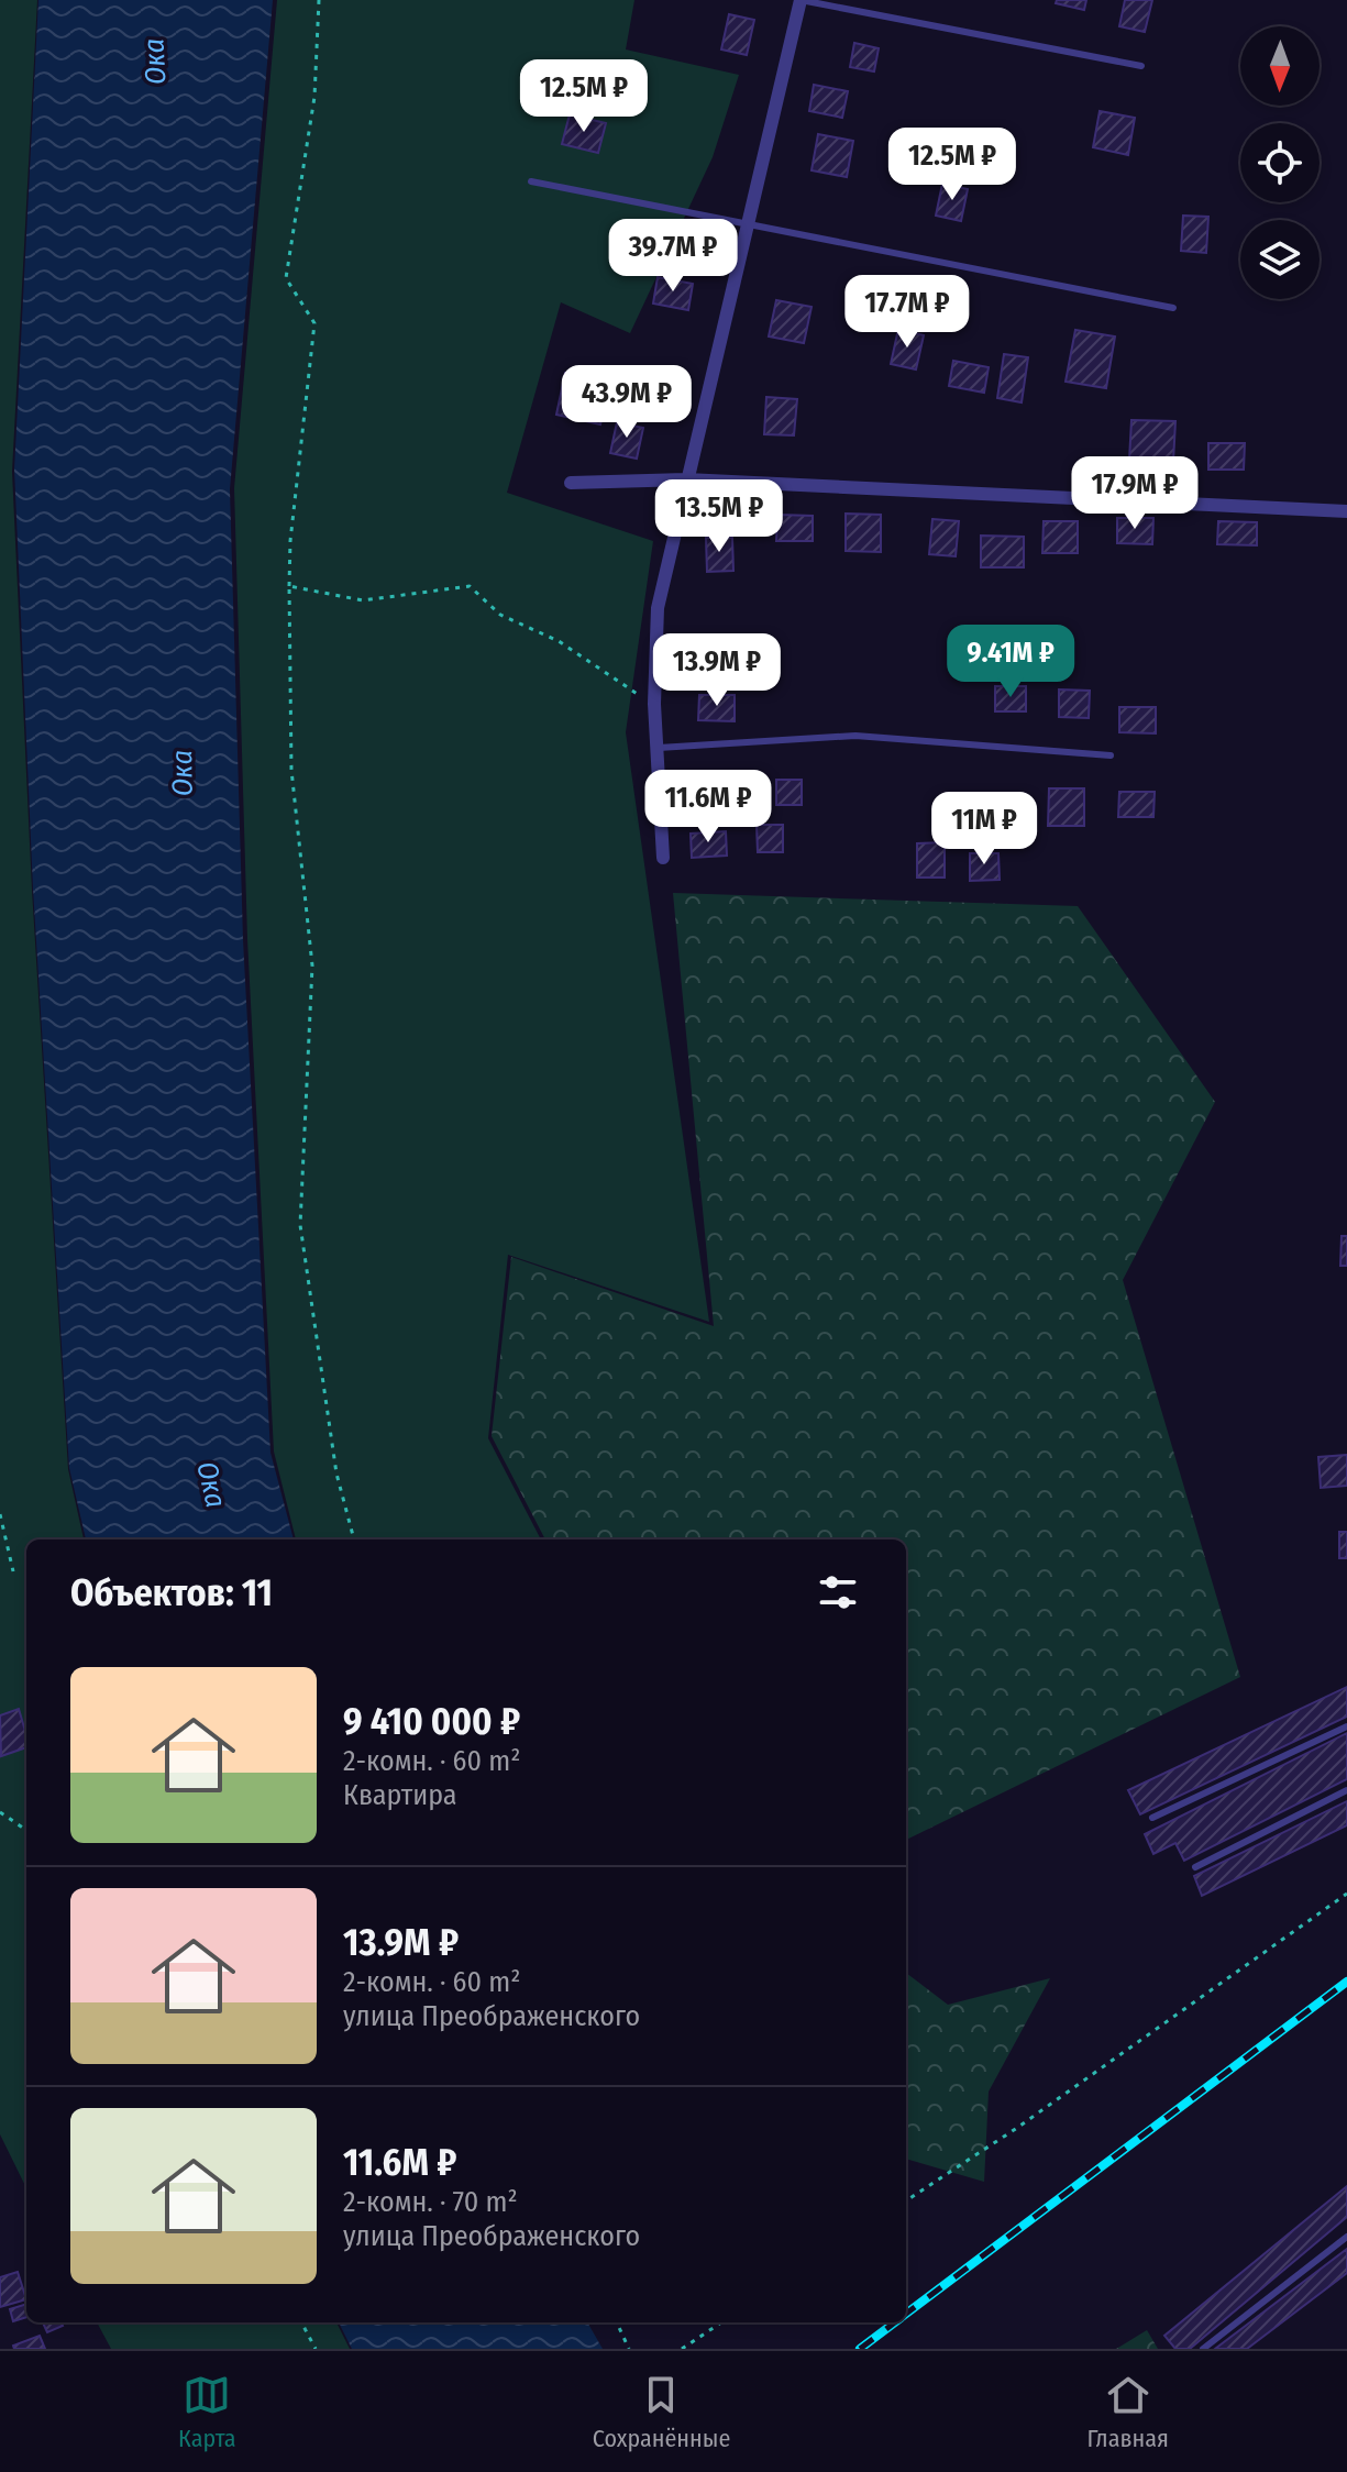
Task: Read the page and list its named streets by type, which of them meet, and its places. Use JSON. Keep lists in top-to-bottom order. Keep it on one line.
{"water":["Ока"],"north":"bottom","page":{"price":["12.5M ₽","12.5M ₽","39.7M ₽","17.7M ₽","43.9M ₽","17.9M ₽","13.5M ₽","9.41M ₽","13.9M ₽","11.6M ₽","11M ₽"],"heading":"Объектов: 11","list":[{"name":"9 410 000 ₽","note":"2-комн. · 60 m² · Квартира"},{"name":"13.9M ₽","note":"2-комн. · 60 m² · улица Преображенского"},{"name":"11.6M ₽","note":"2-комн. · 70 m² · улица Преображенского"}],"tabs":["Карта","Сохранённые","Главная"]}}
